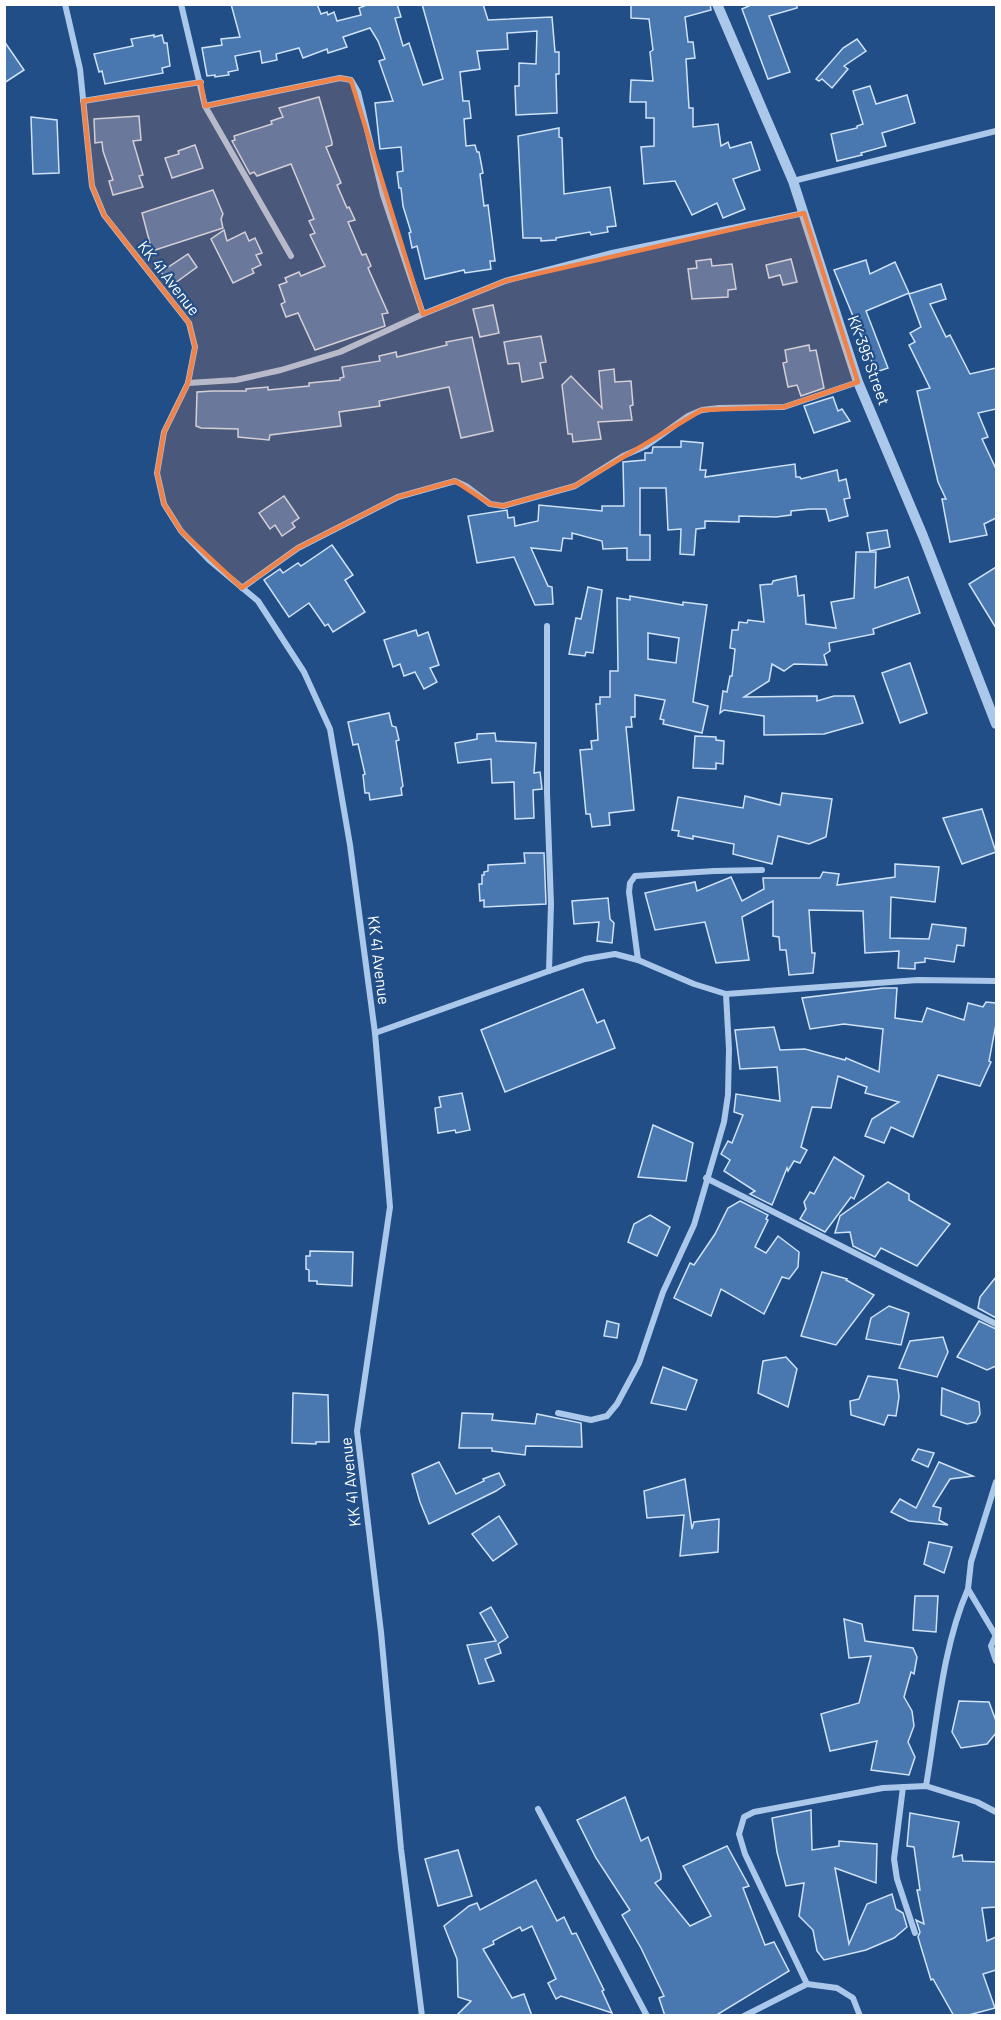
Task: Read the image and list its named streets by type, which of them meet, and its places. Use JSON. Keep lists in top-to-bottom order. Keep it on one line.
{"streets":{"street":["KK 41 Avenue","KK 395 Street"]}}
